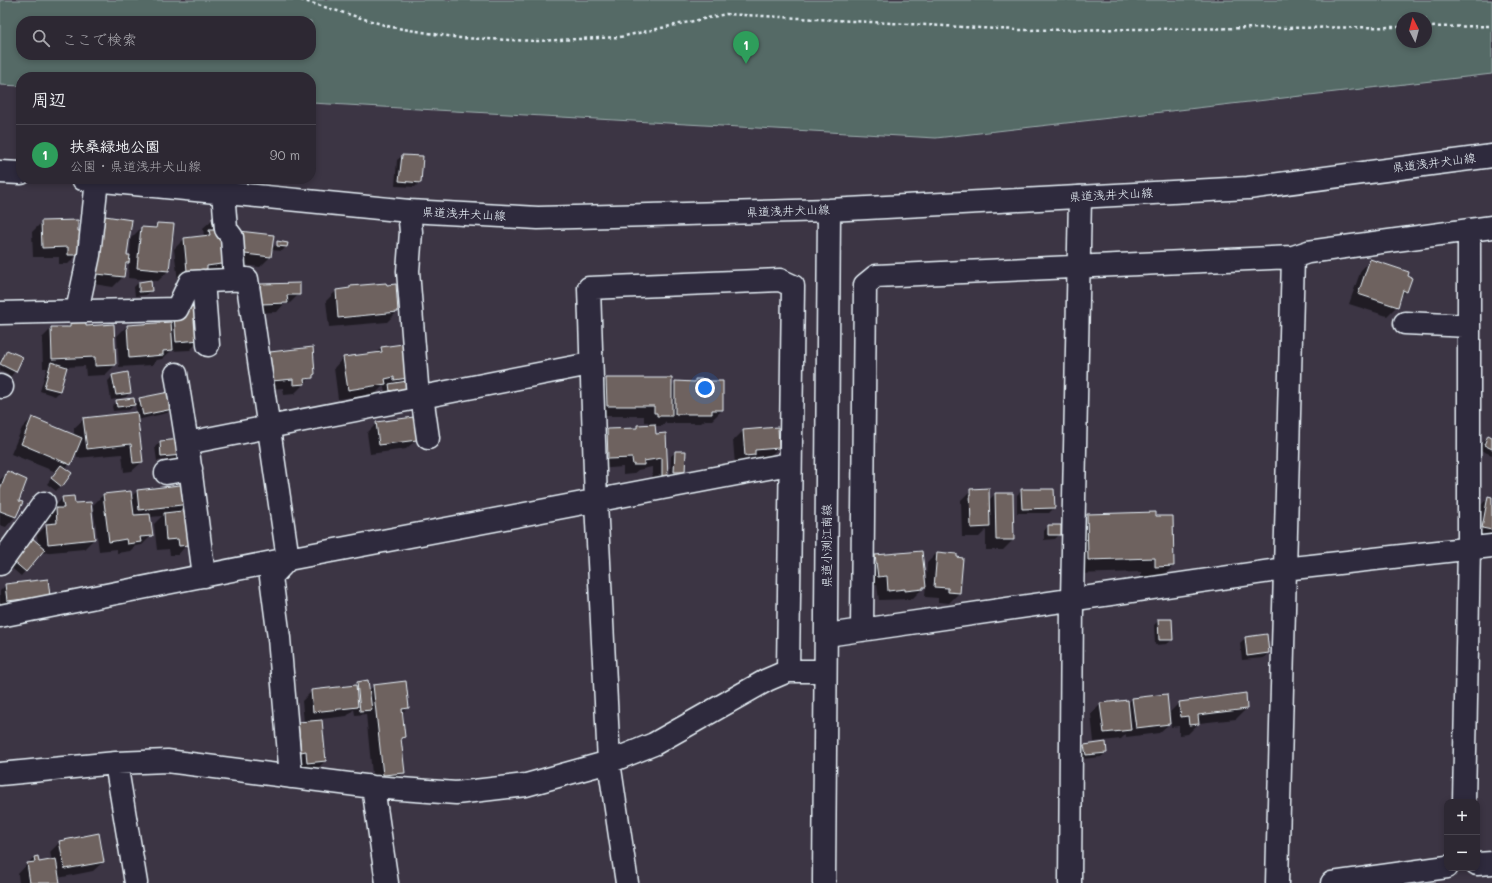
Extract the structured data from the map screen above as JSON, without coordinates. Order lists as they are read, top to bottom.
{
  "streets": {
    "street": ["県道浅井犬山線", "県道小渕江南線"]
  },
  "crossings": [
    ["県道浅井犬山線", "県道小渕江南線"]
  ],
  "north": "top",
  "page": {
    "search": "ここで検索",
    "pins": "1",
    "heading": "周辺",
    "list": [
      {
        "mark": "1",
        "name": "扶桑緑地公園",
        "note": "公園 · 県道浅井犬山線",
        "value": "90 m"
      }
    ],
    "map_buttons": ["+", "−"]
  }
}
